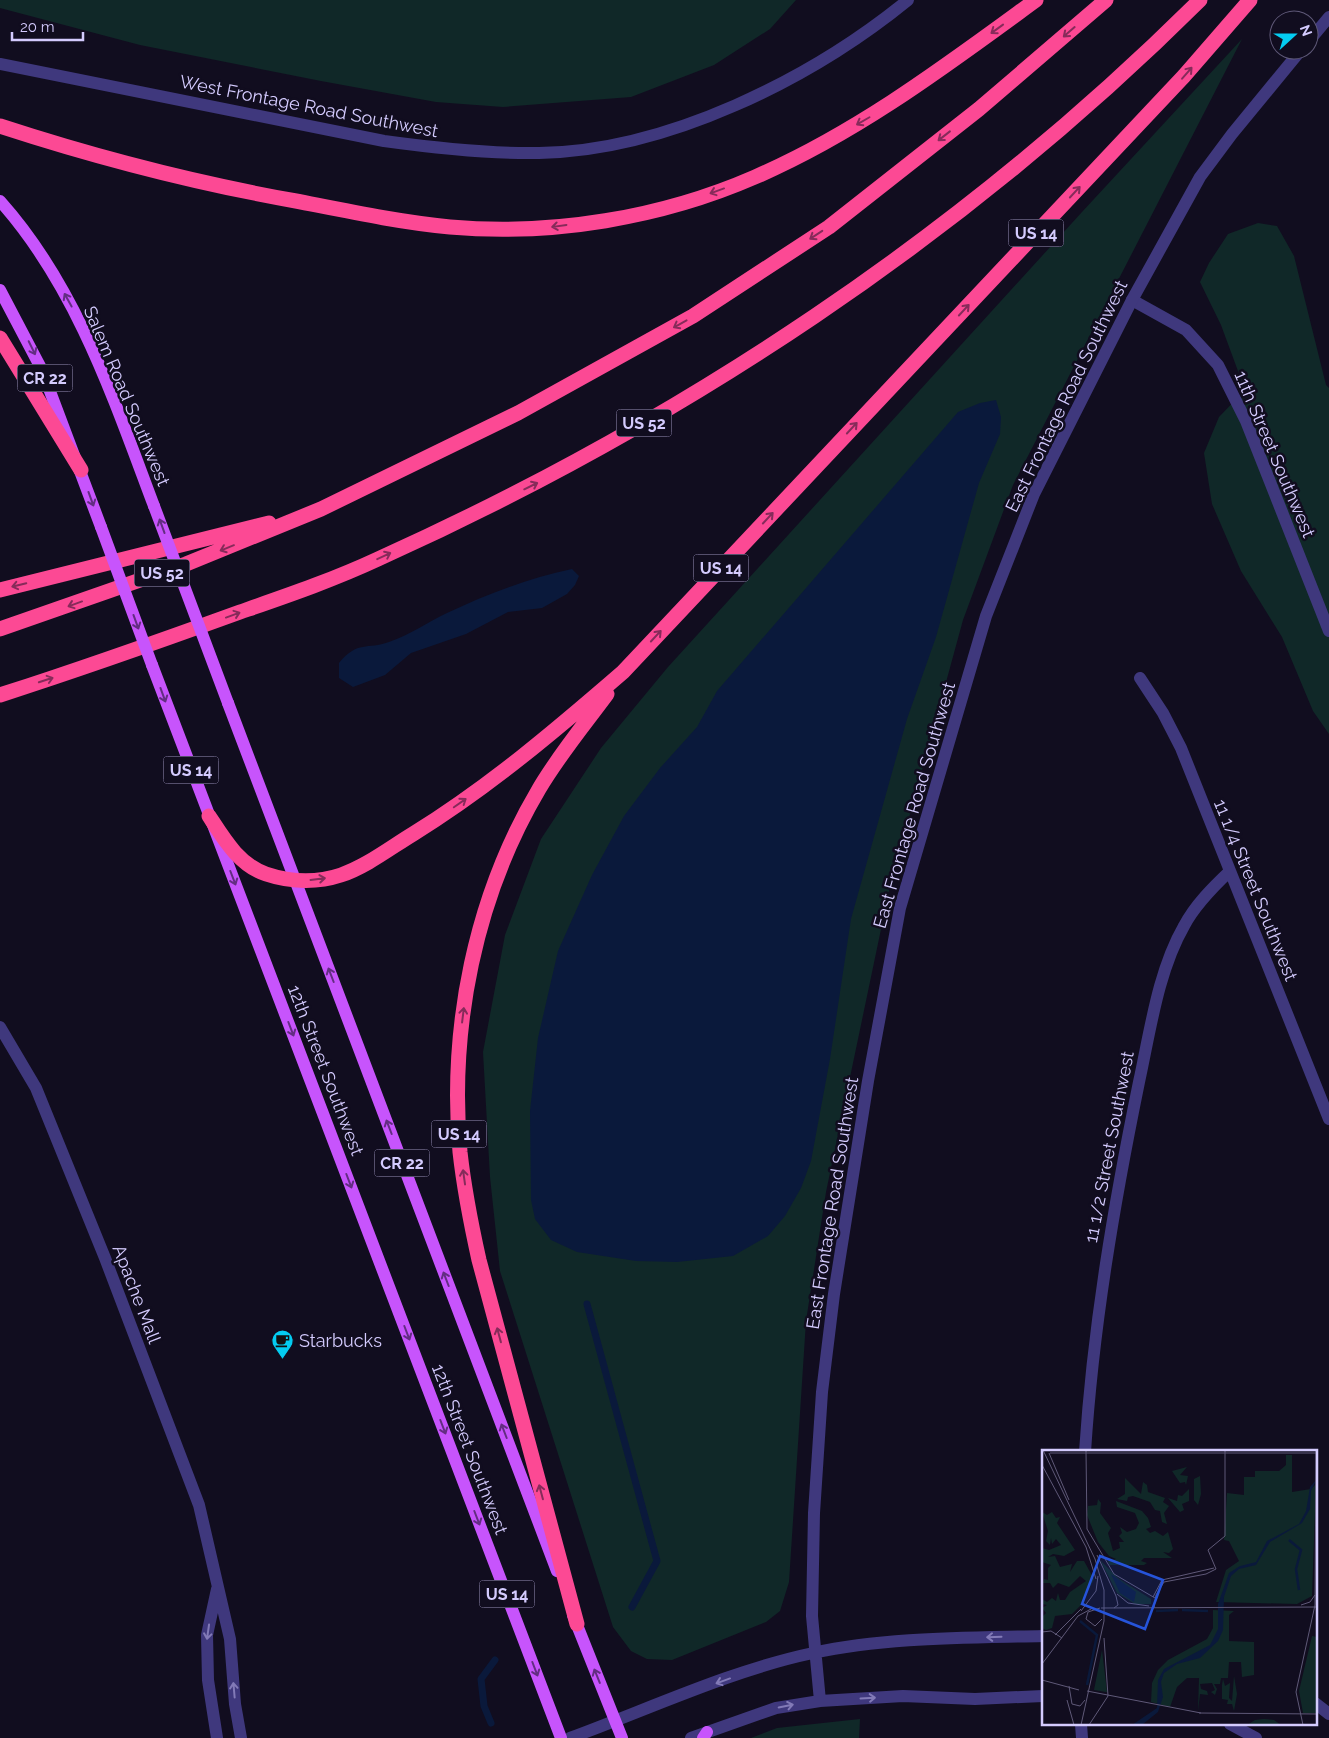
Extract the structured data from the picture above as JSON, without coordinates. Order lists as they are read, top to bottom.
{
  "streets": {
    "highway": ["US 14", "US 52"],
    "main road": ["CR 22", "Salem Road Southwest", "12th Street Southwest"],
    "street": [
      "West Frontage Road Southwest",
      "East Frontage Road Southwest",
      "11th Street Southwest",
      "11 1/4 Street Southwest",
      "11 1/2 Street Southwest",
      "Apache Mall"
    ]
  },
  "crossings": [
    ["US 14", "CR 22"],
    ["US 14", "12th Street Southwest"],
    ["CR 22", "Salem Road Southwest"],
    ["CR 22", "12th Street Southwest"],
    ["East Frontage Road Southwest", "11th Street Southwest"],
    ["11 1/4 Street Southwest", "11 1/2 Street Southwest"]
  ],
  "one_way": ["Salem Road Southwest"],
  "places": {
    "cafe": ["Starbucks"]
  },
  "scale_bar": "20 m",
  "north": "right"
}
